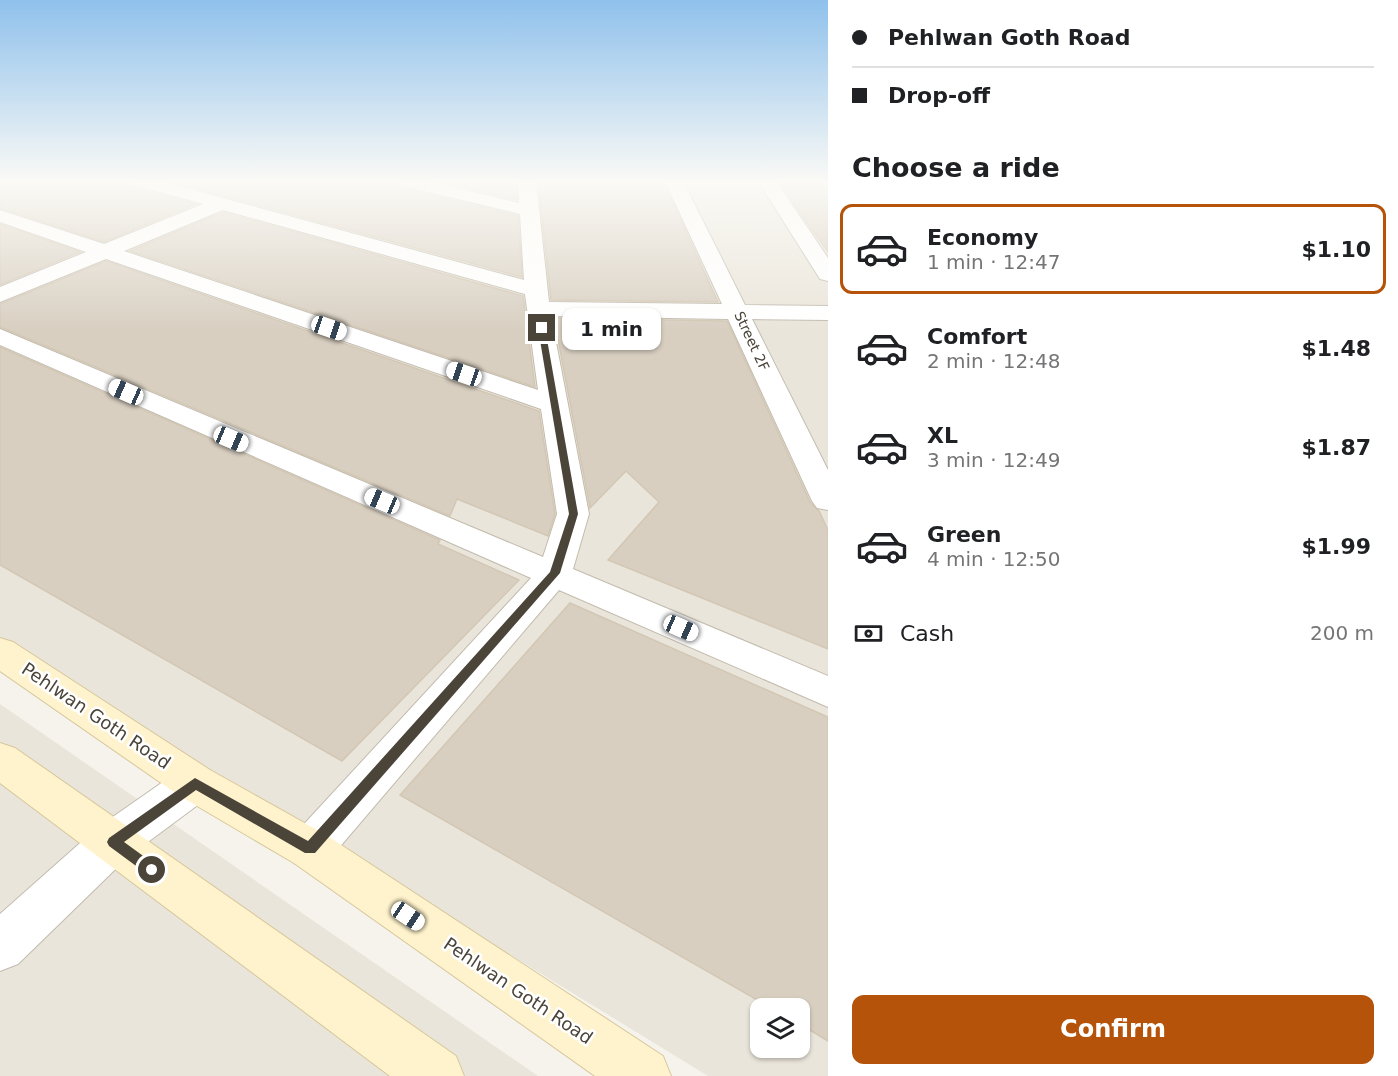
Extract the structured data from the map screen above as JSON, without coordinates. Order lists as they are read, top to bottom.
{
  "streets": {
    "main road": ["Pehlwan Goth Road"],
    "street": ["Street 2F"]
  },
  "page": {
    "banner": ["Pehlwan Goth Road", "Drop-off"],
    "heading": "Choose a ride",
    "list": [
      {
        "name": "Economy",
        "note": "1 min · 12:47",
        "value": "$1.10"
      },
      {
        "name": "Comfort",
        "note": "2 min · 12:48",
        "value": "$1.48"
      },
      {
        "name": "XL",
        "note": "3 min · 12:49",
        "value": "$1.87"
      },
      {
        "name": "Green",
        "note": "4 min · 12:50",
        "value": "$1.99"
      }
    ],
    "bubble": "1 min",
    "pay": ["Cash", "200 m"],
    "buttons": "Confirm"
  }
}
